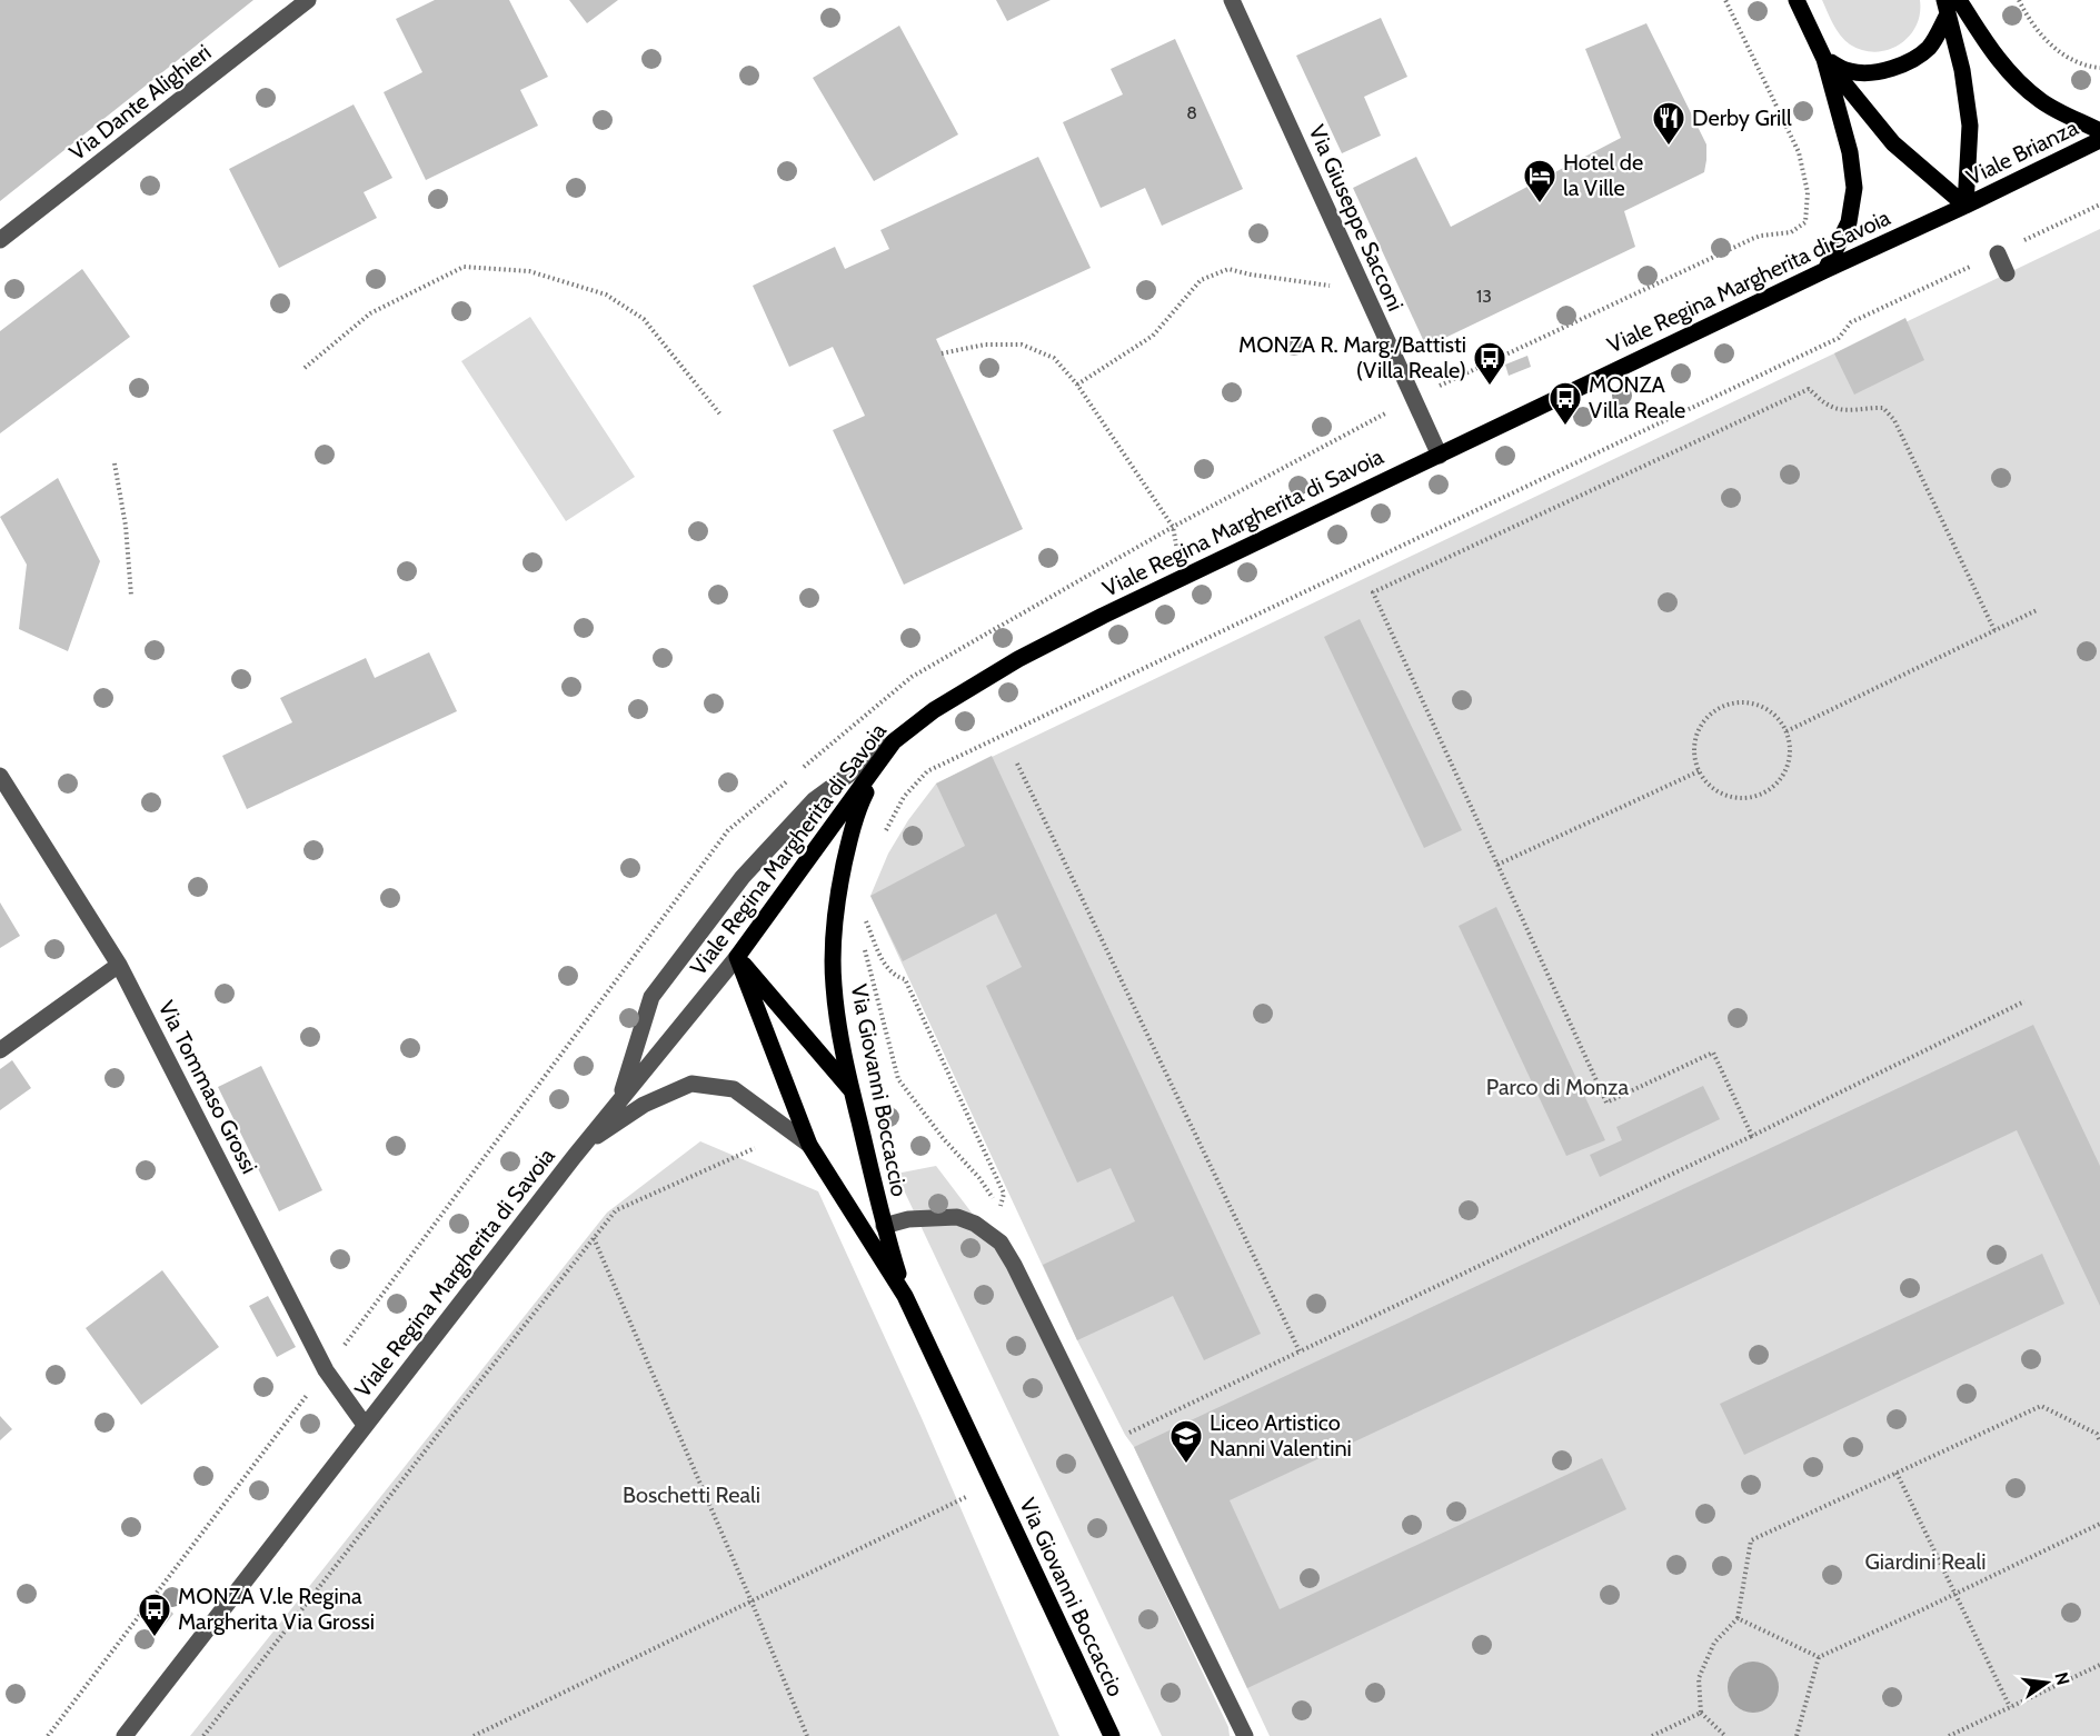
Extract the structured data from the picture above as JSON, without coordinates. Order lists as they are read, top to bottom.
{
  "streets": {
    "main road": ["Viale Brianza", "Viale Regina Margherita di Savoia", "Via Giovanni Boccaccio"],
    "street": ["Via Dante Alighieri", "Via Giuseppe Sacconi", "Via Tommaso Grossi"]
  },
  "crossings": [
    ["Viale Brianza", "Viale Regina Margherita di Savoia"],
    ["Via Giuseppe Sacconi", "Viale Regina Margherita di Savoia"],
    ["Viale Regina Margherita di Savoia", "Via Tommaso Grossi"],
    ["Viale Regina Margherita di Savoia", "Via Giovanni Boccaccio"]
  ],
  "parks": ["Parco di Monza", "Boschetti Reali", "Giardini Reali"],
  "places": {
    "restaurant": ["Derby Grill"],
    "hotel": ["Hotel de la Ville"],
    "bus stop": ["MONZA R. Marg./Battisti (Villa Reale)", "MONZA Villa Reale", "MONZA V.le Regina Margherita Via Grossi"],
    "school or university": ["Liceo Artistico Nanni Valentini"]
  },
  "house_numbers": ["8", "13"],
  "north": "right"
}
